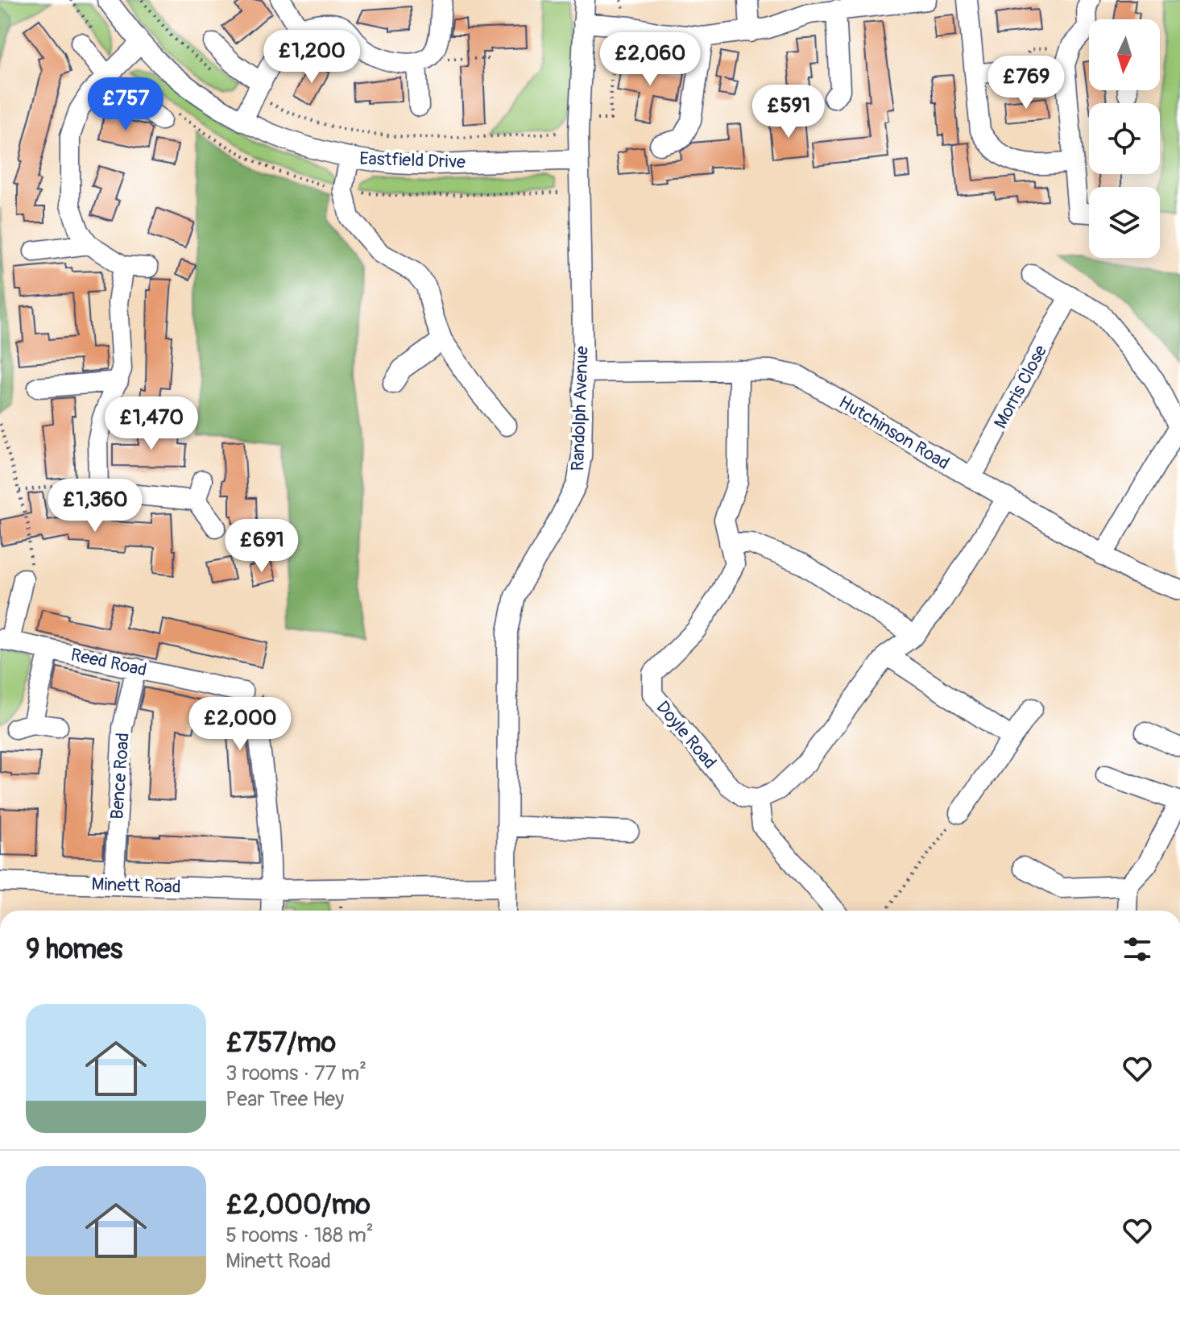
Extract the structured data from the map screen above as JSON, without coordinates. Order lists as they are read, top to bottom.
{
  "streets": {
    "street": [
      "Eastfield Drive",
      "Morris Close",
      "Randolph Avenue",
      "Hutchinson Road",
      "Reed Road",
      "Doyle Road",
      "Bence Road",
      "Minett Road"
    ]
  },
  "crossings": [
    ["Eastfield Drive", "Randolph Avenue"],
    ["Morris Close", "Hutchinson Road"],
    ["Randolph Avenue", "Hutchinson Road"],
    ["Randolph Avenue", "Minett Road"],
    ["Hutchinson Road", "Doyle Road"],
    ["Reed Road", "Bence Road"],
    ["Bence Road", "Minett Road"]
  ],
  "north": "bottom",
  "page": {
    "price": [
      "£1,200",
      "£2,060",
      "£769",
      "£757",
      "£591",
      "£1,470",
      "£1,360",
      "£691",
      "£2,000"
    ],
    "heading": "9 homes",
    "list": [
      {
        "name": "£757/mo",
        "note": "3 rooms · 77 m² · Pear Tree Hey"
      },
      {
        "name": "£2,000/mo",
        "note": "5 rooms · 188 m² · Minett Road"
      }
    ]
  }
}
